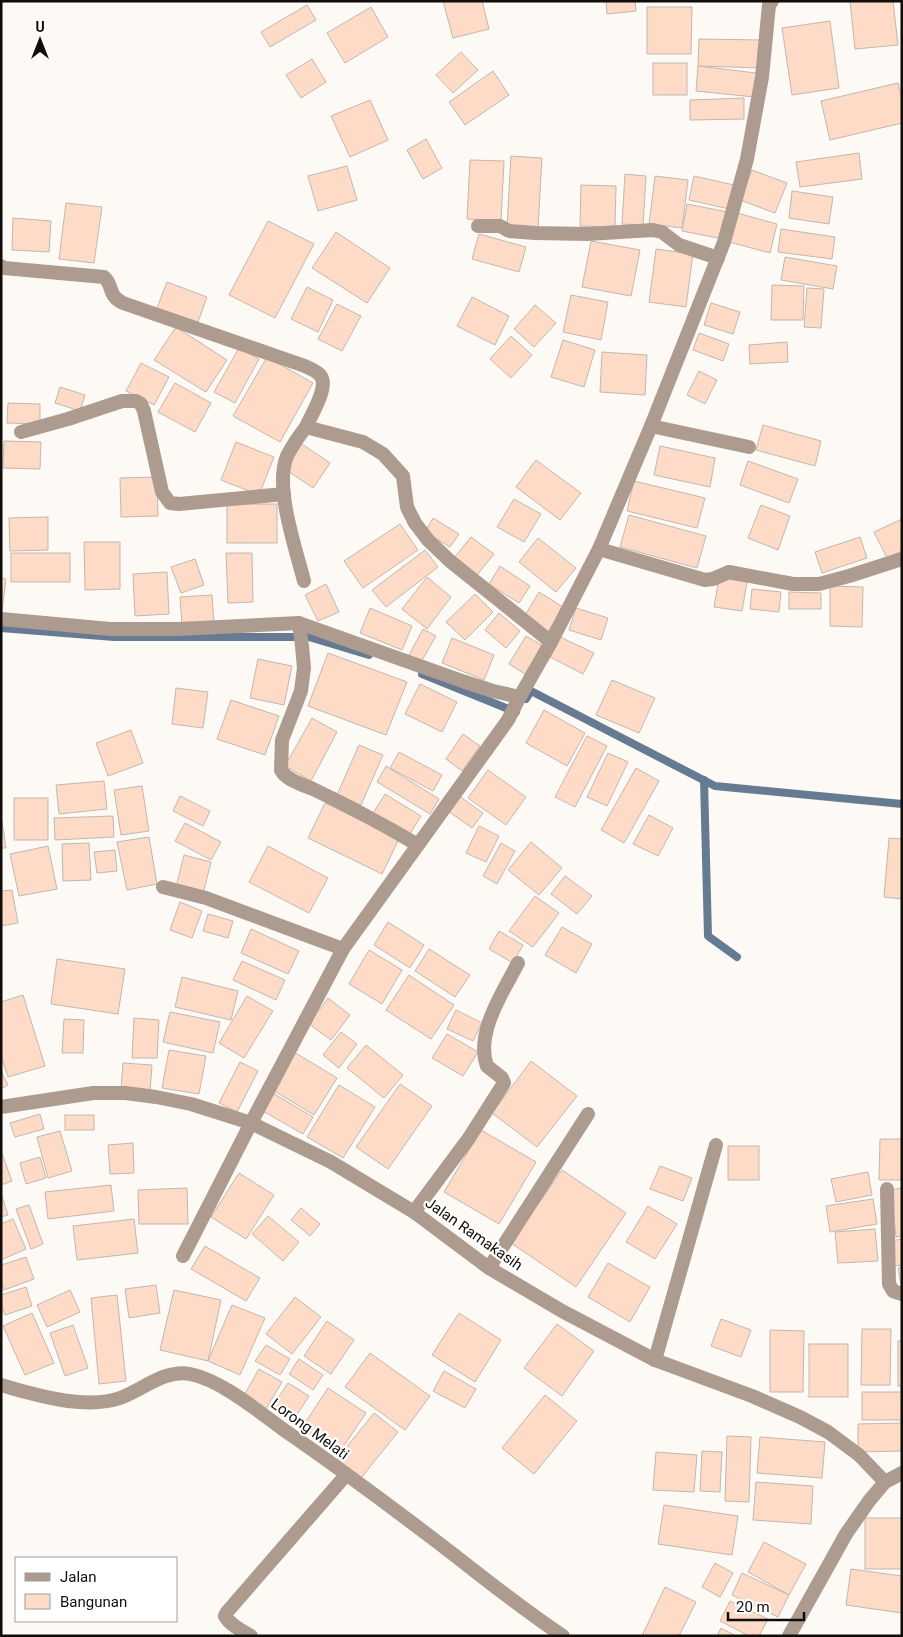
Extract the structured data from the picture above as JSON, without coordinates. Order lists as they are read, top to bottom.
{
  "streets": {
    "street": ["Jalan Ramakasih", "Lorong Melati"]
  },
  "legend": ["Jalan", "Bangunan"],
  "scale_bar": "20 m",
  "north": "top"
}
